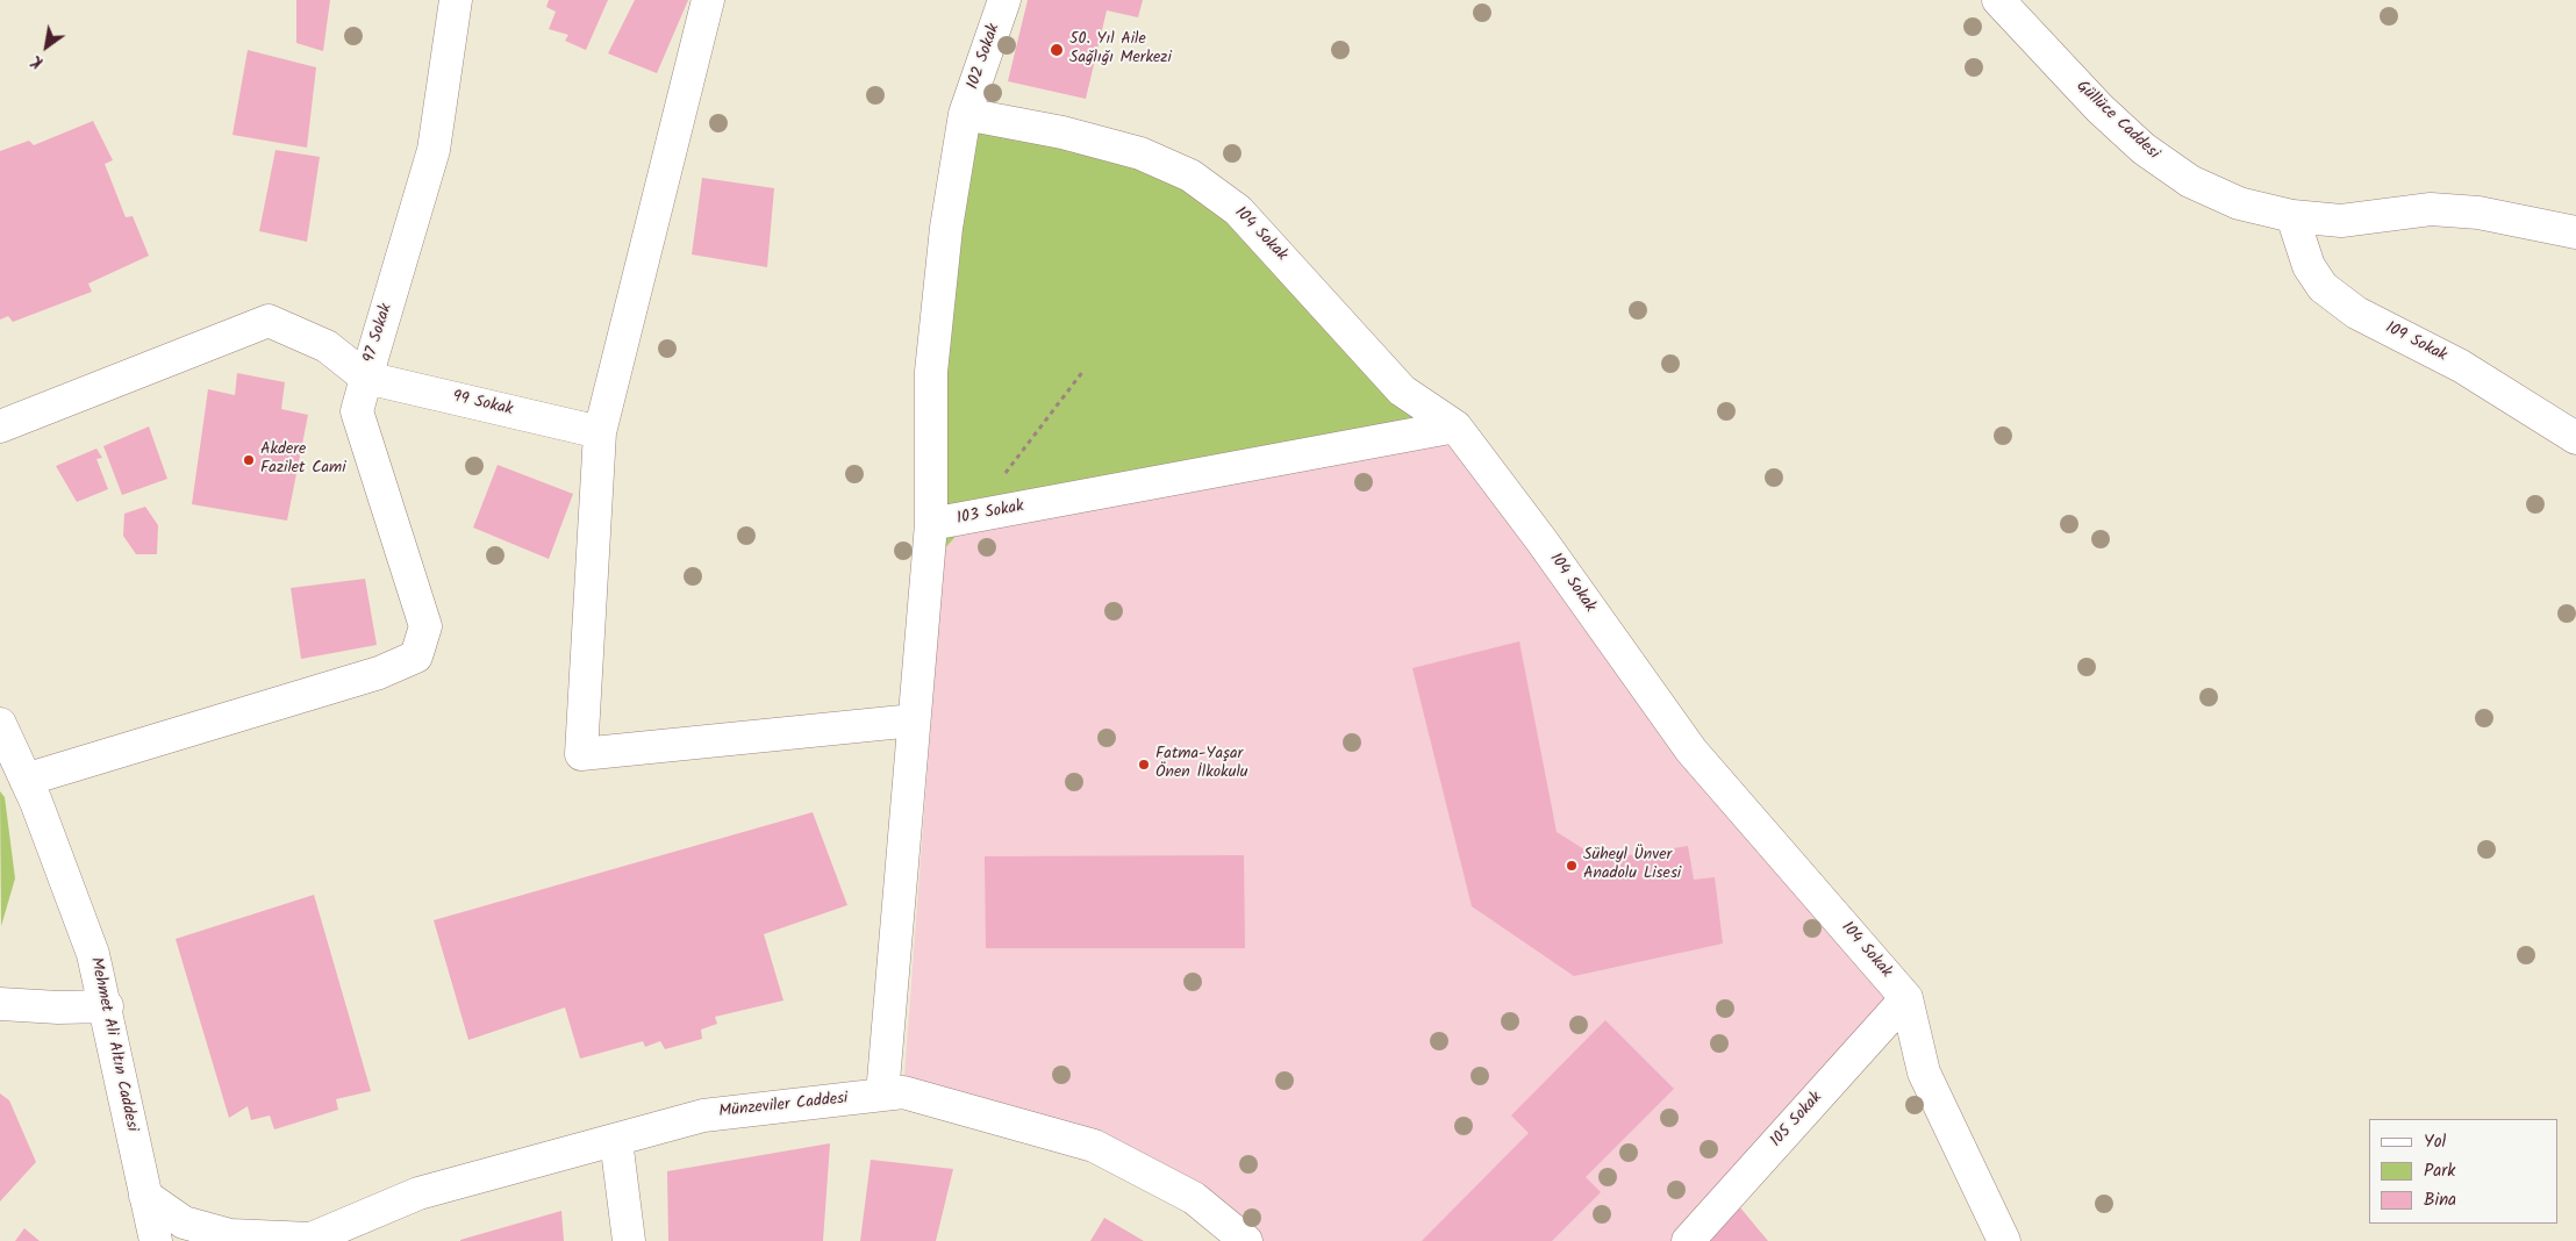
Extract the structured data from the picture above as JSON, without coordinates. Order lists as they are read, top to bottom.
{
  "streets": {
    "street": [
      "102 Sokak",
      "Güllüce Caddesi",
      "104 Sokak",
      "97 Sokak",
      "109 Sokak",
      "99 Sokak",
      "103 Sokak",
      "Mehmet Ali Altın Caddesi",
      "Münzeviler Caddesi",
      "105 Sokak"
    ]
  },
  "crossings": [
    ["102 Sokak", "104 Sokak"],
    ["Güllüce Caddesi", "109 Sokak"],
    ["104 Sokak", "103 Sokak"],
    ["104 Sokak", "105 Sokak"],
    ["97 Sokak", "99 Sokak"]
  ],
  "places": [
    "50. Yıl Aile Sağlığı Merkezi",
    "Akdere Fazilet Cami",
    "Fatma-Yaşar Önen İlkokulu",
    "Süheyl Ünver Anadolu Lisesi"
  ],
  "legend": ["Yol", "Park", "Bina"],
  "north": "bottom left"
}
